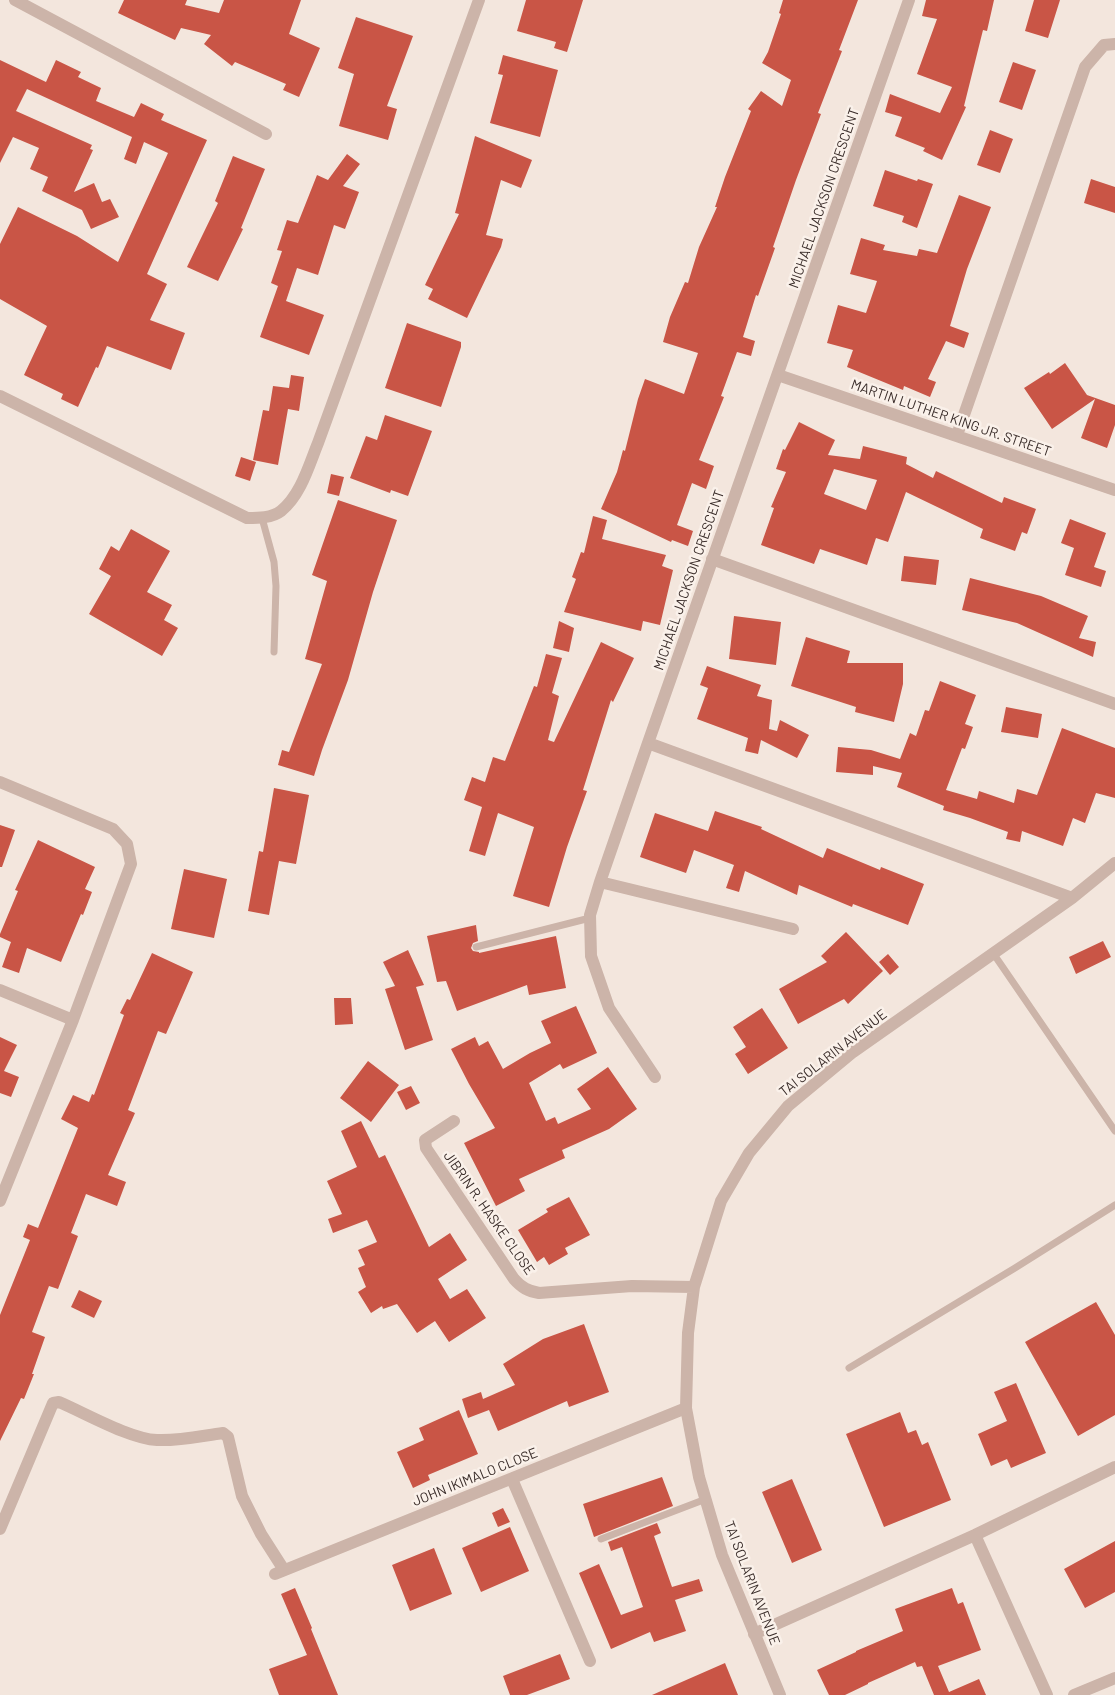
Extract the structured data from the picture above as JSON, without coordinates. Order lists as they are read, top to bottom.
{
  "streets": {
    "street": [
      "MICHAEL JACKSON CRESCENT",
      "MARTIN LUTHER KING JR. STREET",
      "TAI SOLARIN AVENUE",
      "JIBRIN R. HASKE CLOSE",
      "JOHN IKIMALO CLOSE"
    ]
  },
  "crossings": [
    ["MICHAEL JACKSON CRESCENT", "MARTIN LUTHER KING JR. STREET"],
    ["TAI SOLARIN AVENUE", "JIBRIN R. HASKE CLOSE"],
    ["TAI SOLARIN AVENUE", "JOHN IKIMALO CLOSE"]
  ]
}
